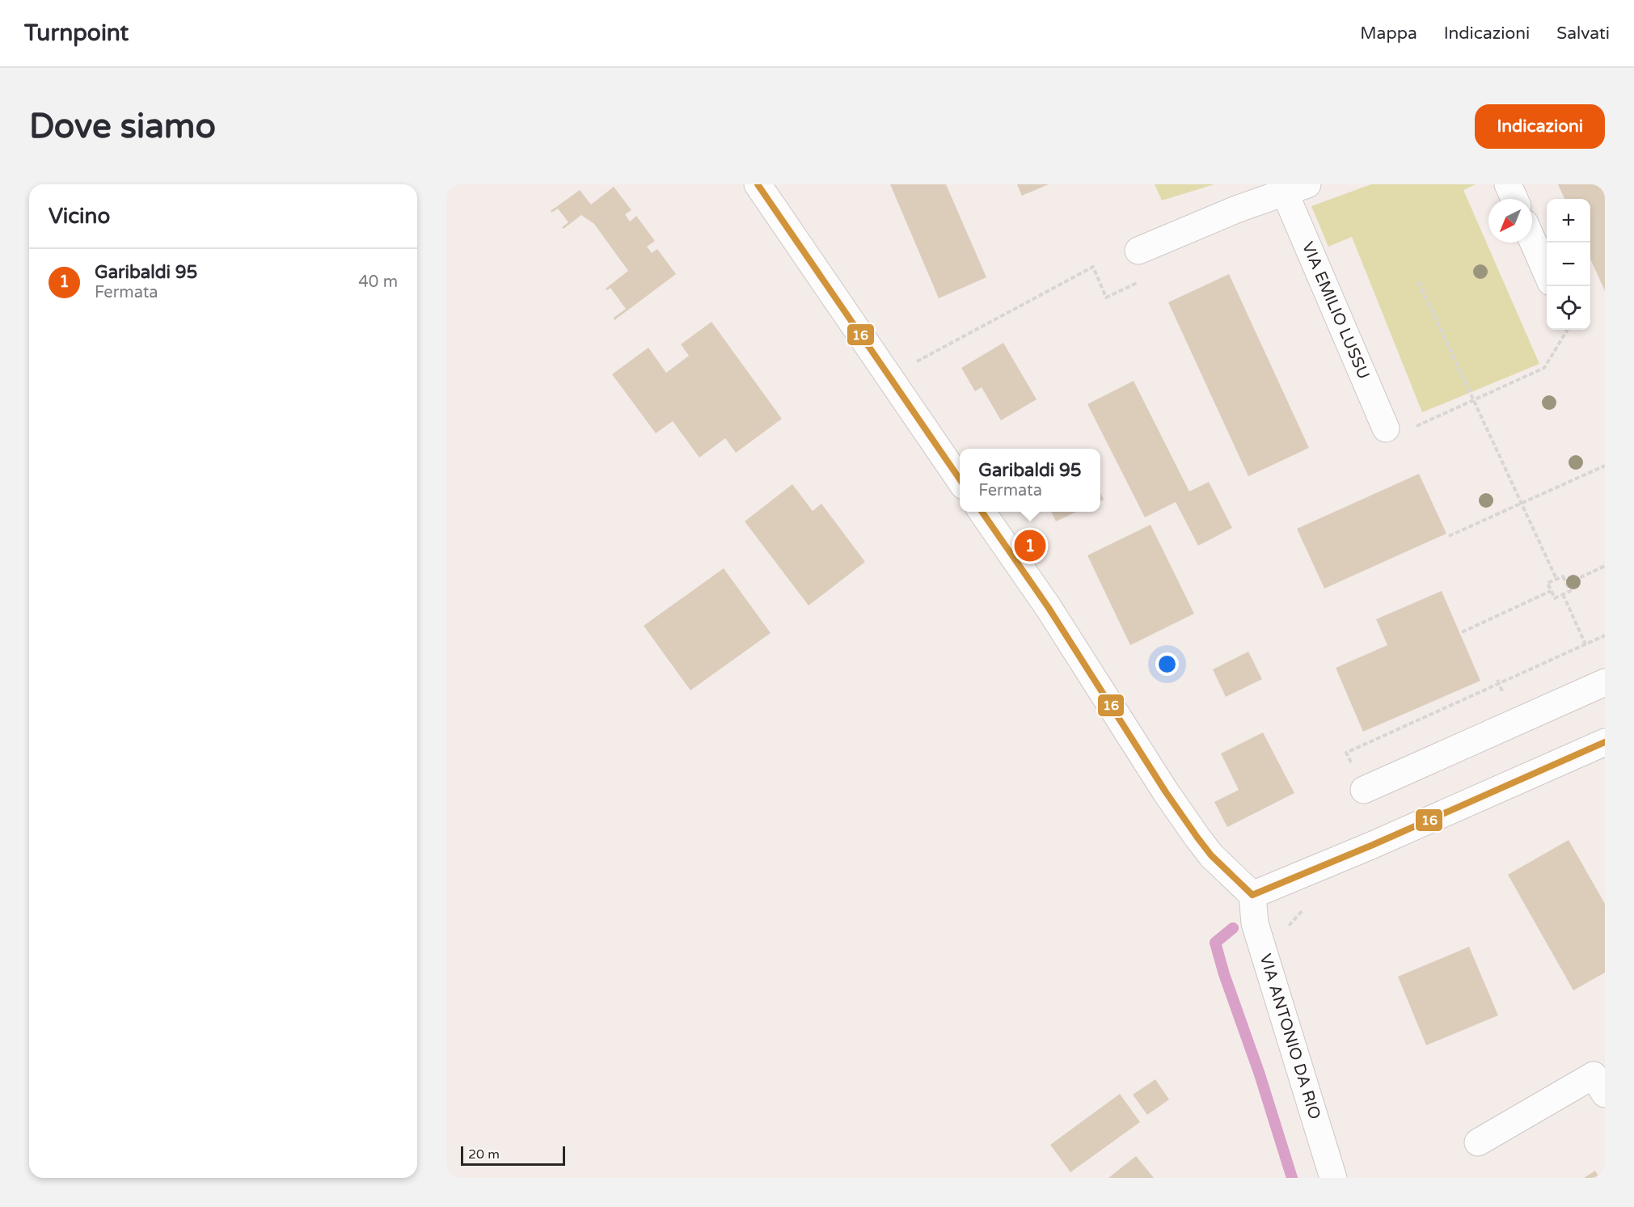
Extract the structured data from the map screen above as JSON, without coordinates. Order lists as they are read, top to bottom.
{
  "streets": {
    "street": ["VIA EMILIO LUSSU", "VIA ANTONIO DA RIO"]
  },
  "lines": ["transit line 16"],
  "scale_bar": "20 m",
  "north": "bottom left",
  "page": {
    "header": "Turnpoint",
    "nav": ["Mappa", "Indicazioni", "Salvati"],
    "buttons": "Indicazioni",
    "title": "Dove siamo",
    "heading": "Vicino",
    "map_buttons": ["+", "−"],
    "list": [
      {
        "mark": "1",
        "name": "Garibaldi 95",
        "note": "Fermata",
        "value": "40 m"
      }
    ],
    "popup": ["Garibaldi 95", "Fermata"],
    "pins": "1",
    "scale": "20 m"
  }
}
